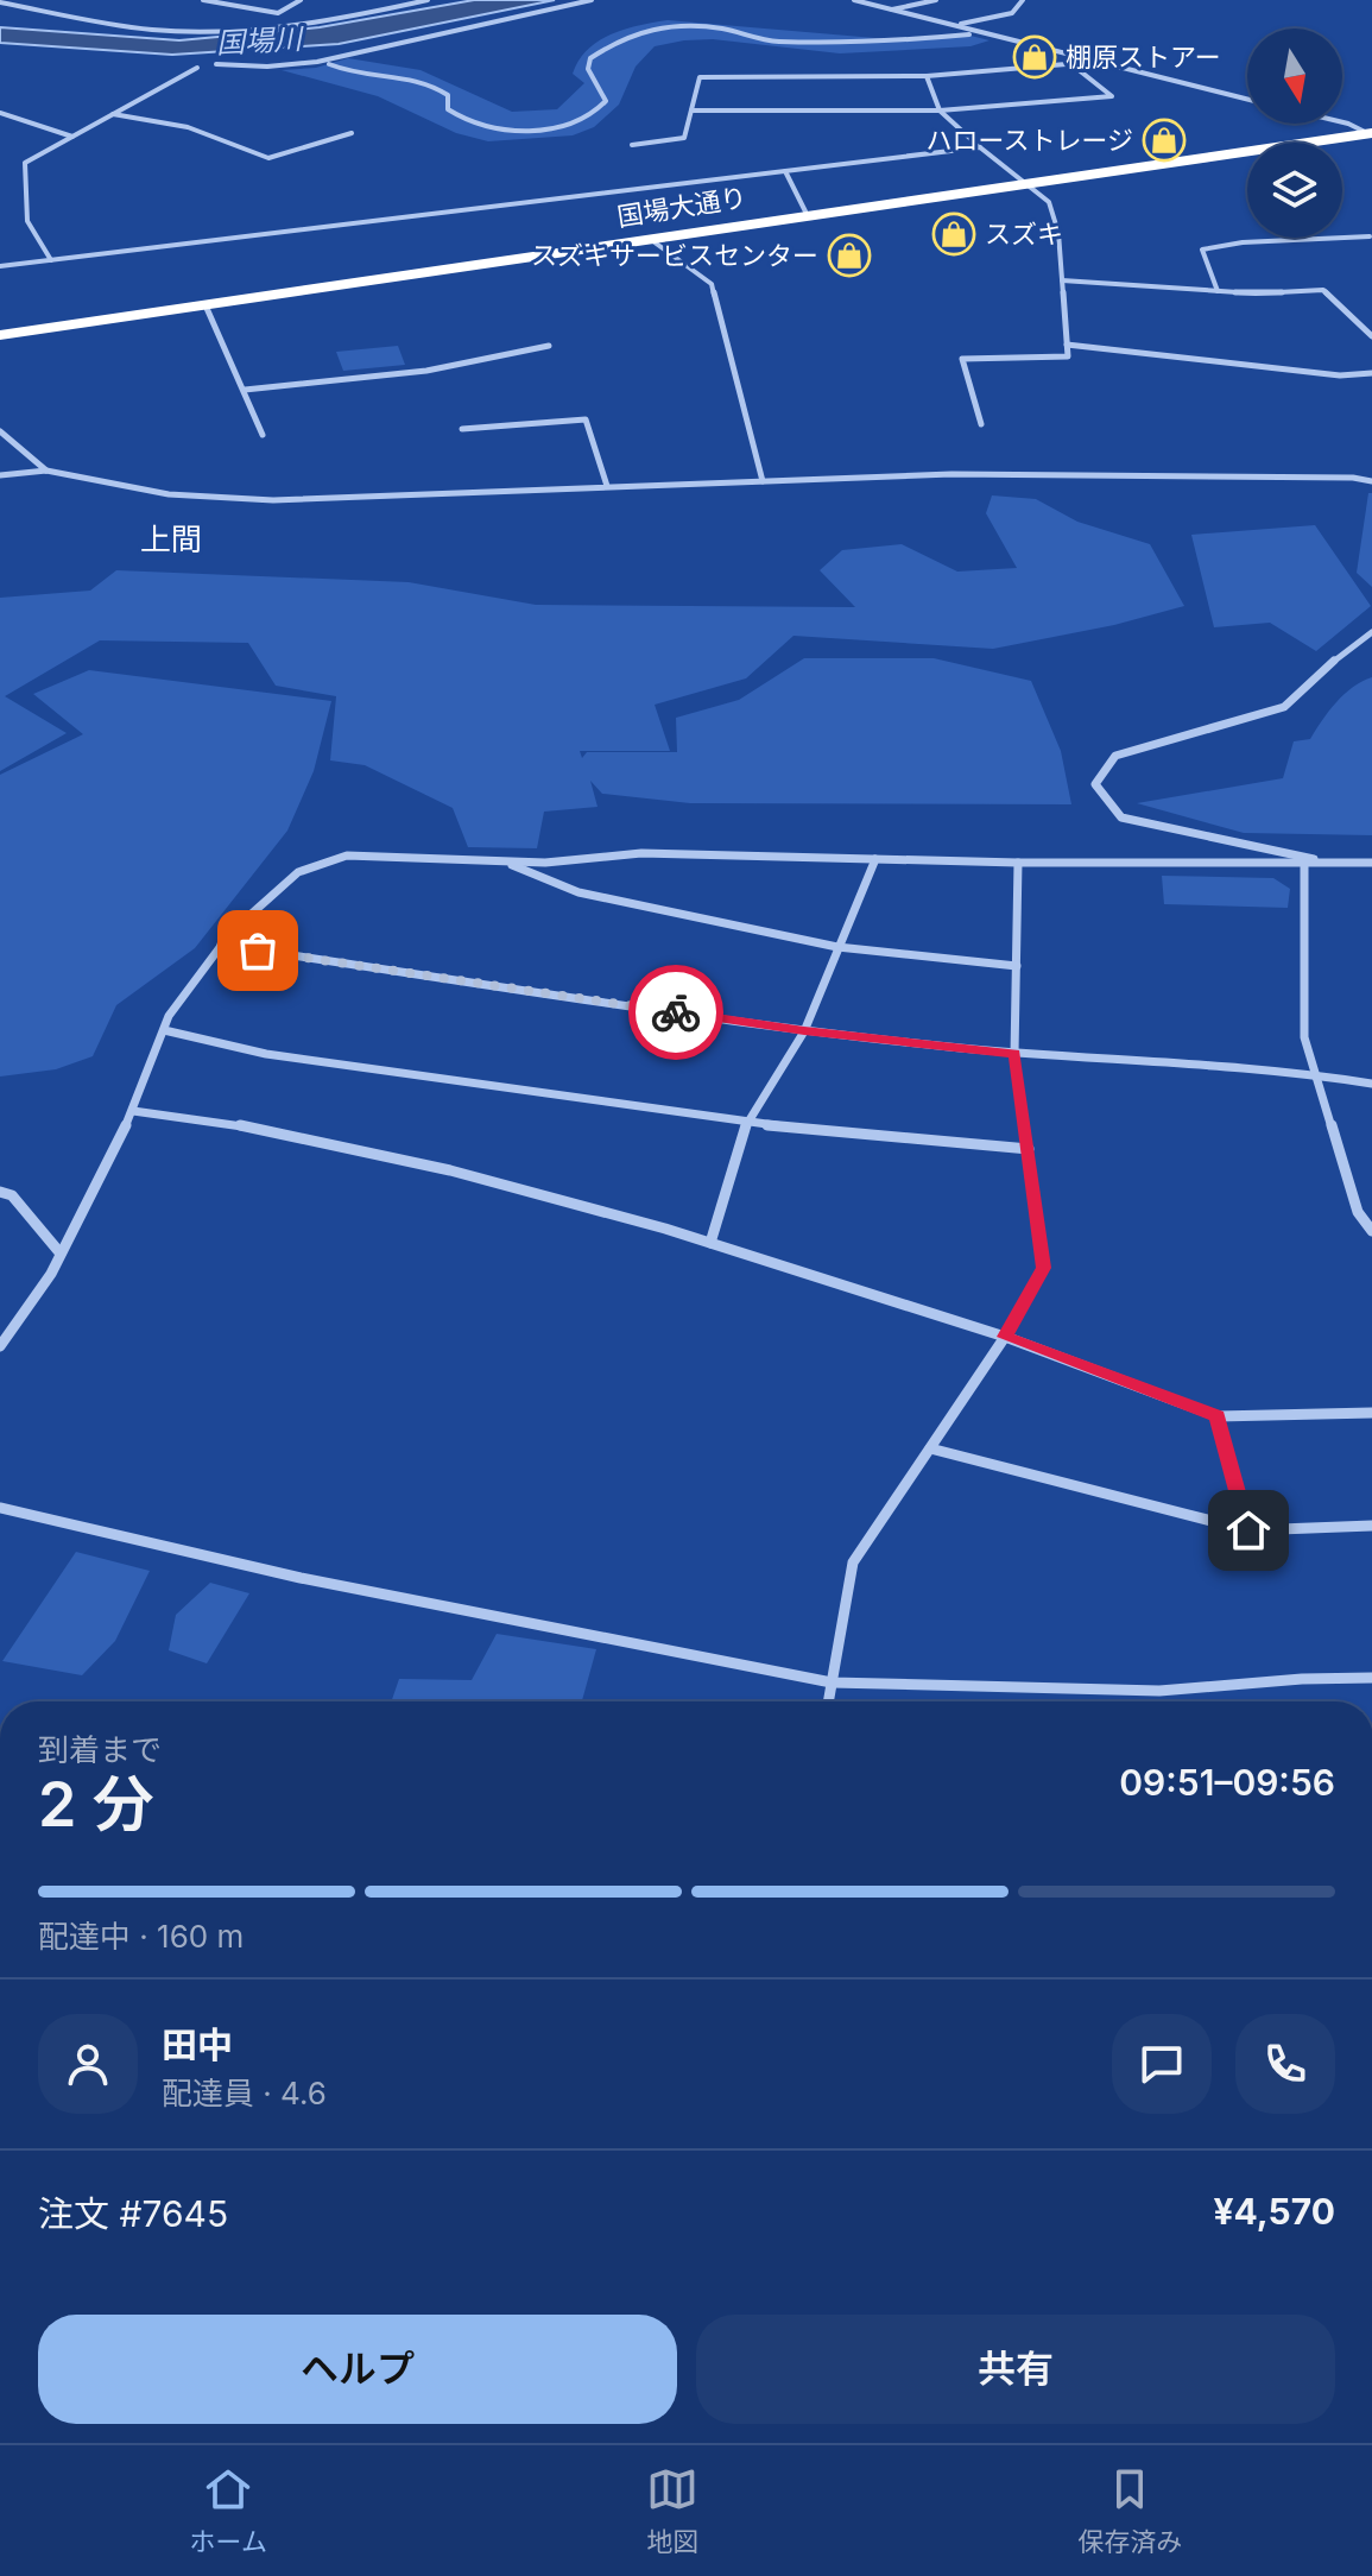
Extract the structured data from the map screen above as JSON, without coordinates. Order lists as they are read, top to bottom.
{
  "streets": {
    "highway": ["国場大通り"]
  },
  "districts": ["上間"],
  "water": ["国場川"],
  "places": {
    "shop": [
      "棚原ストアー",
      "ハローストレージ",
      "スズキ",
      "スズキサービスセンター"
    ]
  },
  "north": "bottom",
  "page": {
    "heading": ["2 分", "到着まで", "09:51–09:56"],
    "panel": [
      "田中",
      "配達員 · 4.6",
      "注文 #7645",
      "¥4,570"
    ],
    "bar": "配達中 · 160 m",
    "buttons": ["ヘルプ", "共有"],
    "tabs": ["ホーム", "地図", "保存済み"]
  }
}
